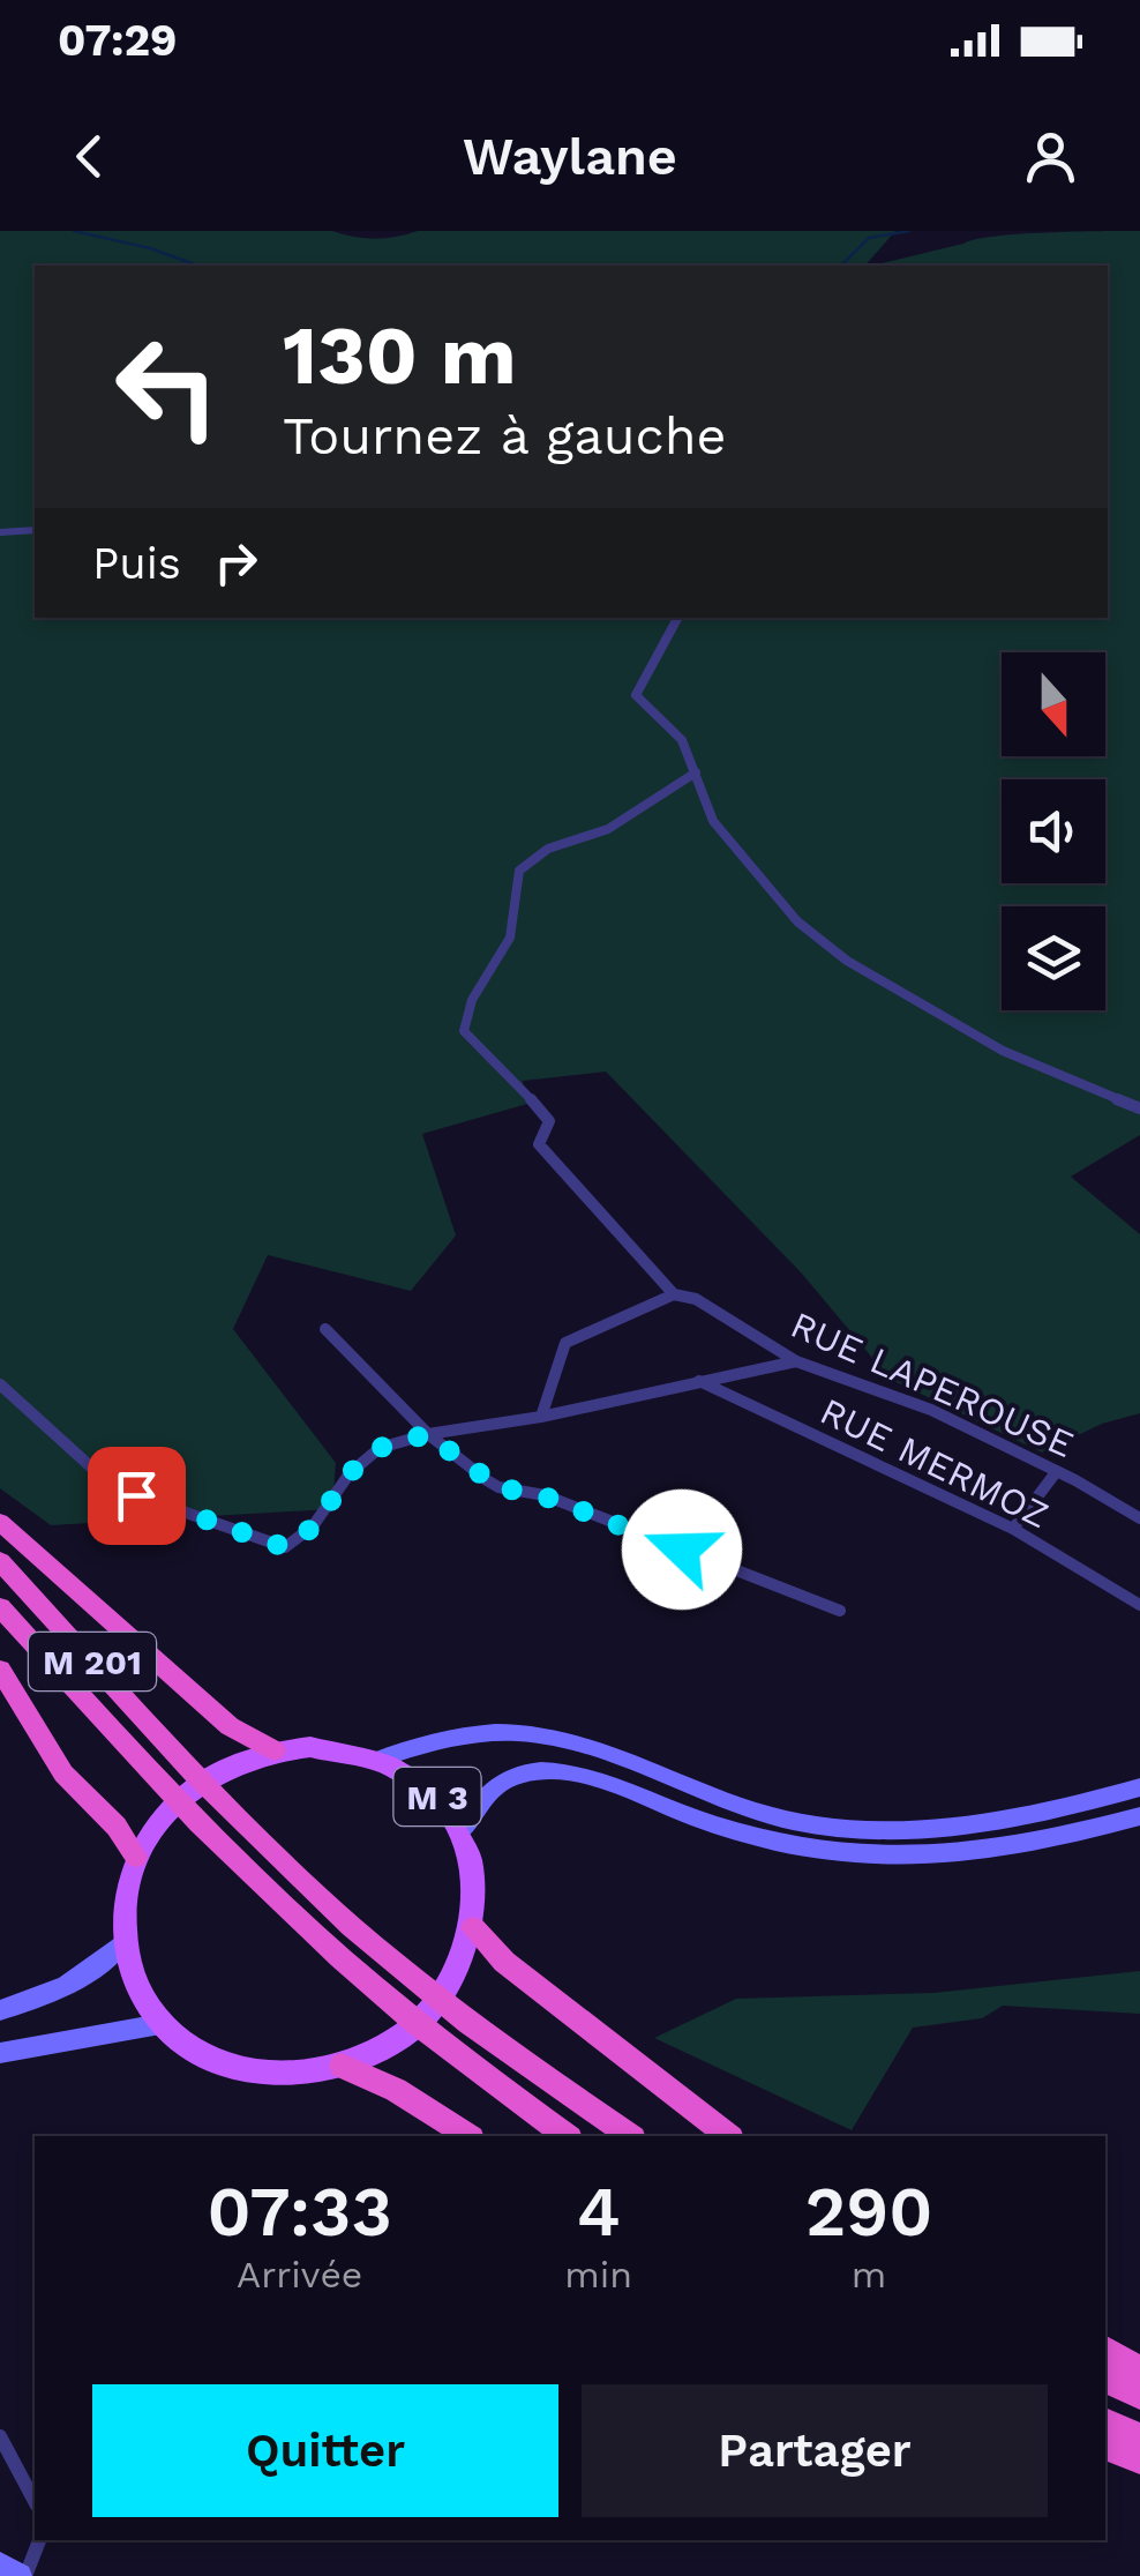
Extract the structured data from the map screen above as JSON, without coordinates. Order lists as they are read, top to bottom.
{
  "streets": {
    "highway": ["M 201"],
    "main road": ["M 3"],
    "street": ["RUE LAPEROUSE", "RUE MERMOZ"]
  },
  "north": "bottom",
  "page": {
    "status": "07:29",
    "header": "Waylane",
    "turn": ["130 m", "Tournez à gauche"],
    "then": "Puis",
    "eta": [
      "07:33",
      "Arrivée",
      "4",
      "min",
      "290",
      "m"
    ],
    "buttons": ["Quitter", "Partager"]
  }
}
